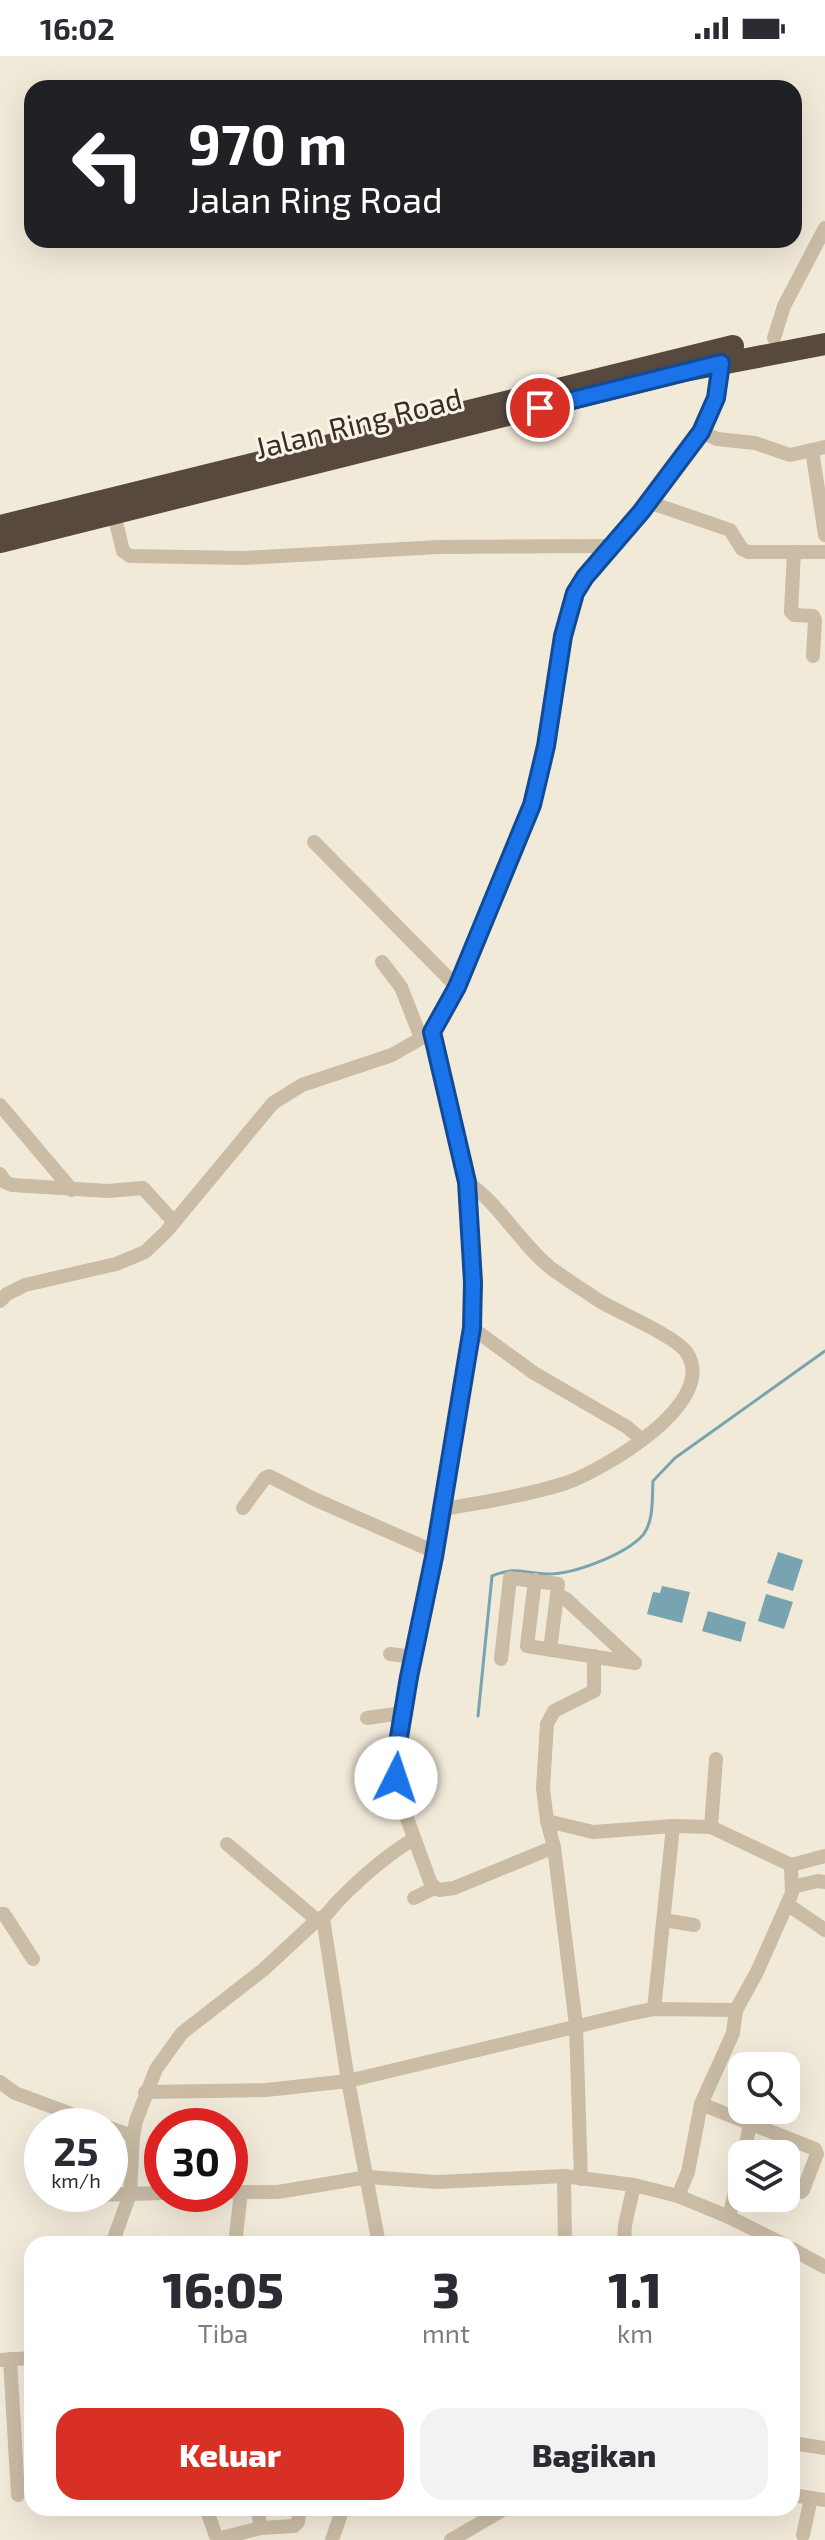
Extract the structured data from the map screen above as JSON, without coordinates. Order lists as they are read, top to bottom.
{
  "streets": {
    "highway": ["Jalan Ring Road"]
  },
  "page": {
    "status": "16:02",
    "turn": ["970 m", "Jalan Ring Road"],
    "speed": "25 km/h",
    "limit": "30",
    "eta": [
      "16:05",
      "Tiba",
      "3",
      "mnt",
      "1.1",
      "km"
    ],
    "buttons": ["Keluar", "Bagikan"]
  }
}
